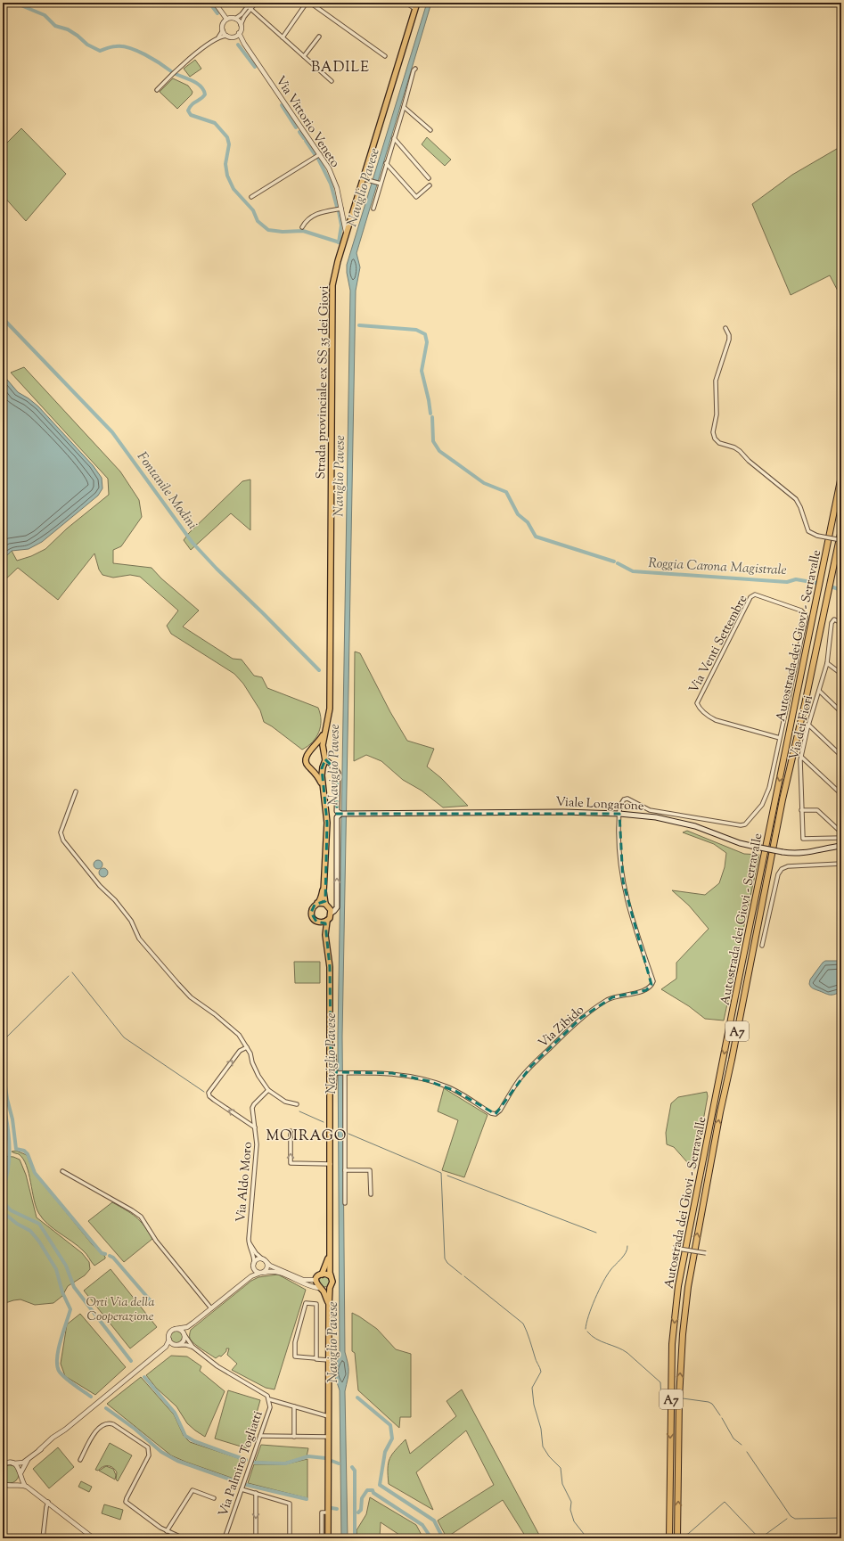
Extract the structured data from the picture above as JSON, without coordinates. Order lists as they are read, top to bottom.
{
  "streets": {
    "highway": ["Autostrada dei Giovi - Serravalle", "A7"],
    "main road": ["Strada provinciale ex SS 35 dei Giovi", "Viale Longarone"],
    "street": [
      "Via Vittorio Veneto",
      "Via Venti Settembre",
      "Via dei Fiori",
      "Via Zibido",
      "Via Aldo Moro",
      "Via Palmiro Togliatti"
    ]
  },
  "crossings": [
    ["Via Vittorio Veneto", "Strada provinciale ex SS 35 dei Giovi"],
    ["Viale Longarone", "Via Zibido"]
  ],
  "districts": ["BADILE", "MOIRAGO"],
  "water": ["Naviglio Pavese", "Fontanile Modini", "Roggia Carona Magistrale"],
  "parks": ["Orti Via della Cooperazione"]
}
